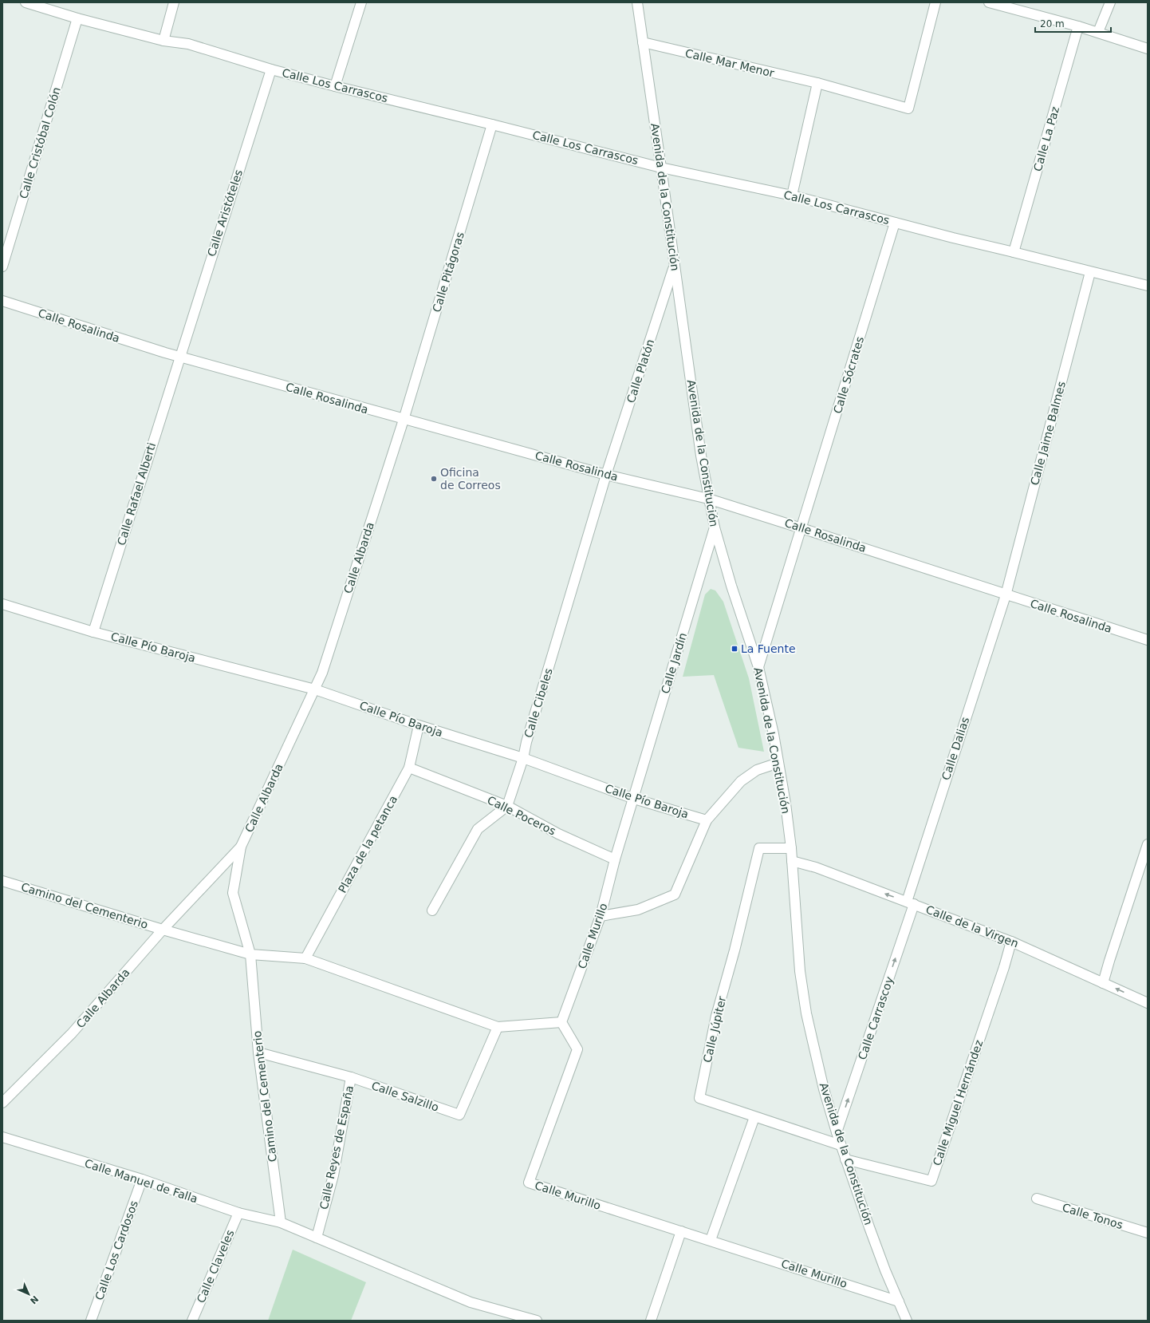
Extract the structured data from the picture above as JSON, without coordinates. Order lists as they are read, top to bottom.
{
  "streets": {
    "street": [
      "Calle Mar Menor",
      "Calle Los Carrascos",
      "Calle La Paz",
      "Calle Cristóbal Colón",
      "Avenida de la Constitución",
      "Calle Aristóteles",
      "Calle Pitágoras",
      "Calle Rosalinda",
      "Calle Platón",
      "Calle Sócrates",
      "Calle Jaime Balmes",
      "Calle Rafael Alberti",
      "Calle Albarda",
      "Calle Pío Baroja",
      "Calle Jardín",
      "Calle Cibeles",
      "Calle Dalias",
      "Calle Poceros",
      "Plaza de la petanca",
      "Camino del Cementerio",
      "Calle de la Virgen",
      "Calle Murillo",
      "Calle Carrascoy",
      "Calle Júpiter",
      "Calle Salzillo",
      "Calle Miguel Hernández",
      "Calle Reyes de España",
      "Calle Manuel de Falla",
      "Calle Tonos",
      "Calle Los Cardosos",
      "Calle Claveles"
    ]
  },
  "crossings": [
    ["Calle Mar Menor", "Avenida de la Constitución"],
    ["Calle Los Carrascos", "Calle La Paz"],
    ["Calle Los Carrascos", "Calle Cristóbal Colón"],
    ["Calle Los Carrascos", "Avenida de la Constitución"],
    ["Calle Los Carrascos", "Calle Aristóteles"],
    ["Calle Los Carrascos", "Calle Pitágoras"],
    ["Calle Los Carrascos", "Calle Sócrates"],
    ["Calle Los Carrascos", "Calle Jaime Balmes"],
    ["Avenida de la Constitución", "Calle Rosalinda"],
    ["Avenida de la Constitución", "Calle Platón"],
    ["Avenida de la Constitución", "Calle Sócrates"],
    ["Avenida de la Constitución", "Calle Jardín"],
    ["Avenida de la Constitución", "Calle de la Virgen"],
    ["Avenida de la Constitución", "Calle Murillo"],
    ["Avenida de la Constitución", "Calle Carrascoy"],
    ["Avenida de la Constitución", "Calle Júpiter"],
    ["Avenida de la Constitución", "Calle Miguel Hernández"],
    ["Calle Aristóteles", "Calle Rosalinda"],
    ["Calle Aristóteles", "Calle Rafael Alberti"],
    ["Calle Pitágoras", "Calle Rosalinda"],
    ["Calle Pitágoras", "Calle Albarda"],
    ["Calle Rosalinda", "Calle Platón"],
    ["Calle Rosalinda", "Calle Sócrates"],
    ["Calle Rosalinda", "Calle Jaime Balmes"],
    ["Calle Rosalinda", "Calle Rafael Alberti"],
    ["Calle Rosalinda", "Calle Albarda"],
    ["Calle Rosalinda", "Calle Cibeles"],
    ["Calle Rosalinda", "Calle Dalias"],
    ["Calle Platón", "Calle Cibeles"],
    ["Calle Jaime Balmes", "Calle Dalias"],
    ["Calle Rafael Alberti", "Calle Pío Baroja"],
    ["Calle Albarda", "Calle Pío Baroja"],
    ["Calle Albarda", "Camino del Cementerio"],
    ["Calle Pío Baroja", "Calle Jardín"],
    ["Calle Pío Baroja", "Calle Cibeles"],
    ["Calle Pío Baroja", "Plaza de la petanca"],
    ["Calle Jardín", "Calle Poceros"],
    ["Calle Jardín", "Calle Murillo"],
    ["Calle Cibeles", "Calle Poceros"],
    ["Calle Dalias", "Calle de la Virgen"],
    ["Calle Dalias", "Calle Carrascoy"],
    ["Calle Poceros", "Plaza de la petanca"],
    ["Calle Poceros", "Calle Murillo"],
    ["Camino del Cementerio", "Calle Salzillo"],
    ["Camino del Cementerio", "Calle Manuel de Falla"],
    ["Calle de la Virgen", "Calle Carrascoy"],
    ["Calle de la Virgen", "Calle Miguel Hernández"],
    ["Calle Salzillo", "Calle Reyes de España"],
    ["Calle Manuel de Falla", "Calle Los Cardosos"],
    ["Calle Manuel de Falla", "Calle Claveles"]
  ],
  "one_way": ["Calle de la Virgen", "Calle Carrascoy"],
  "places": {
    "other": ["Oficina de Correos"],
    "transit": ["La Fuente"]
  },
  "scale_bar": "20 m",
  "north": "bottom right"
}
